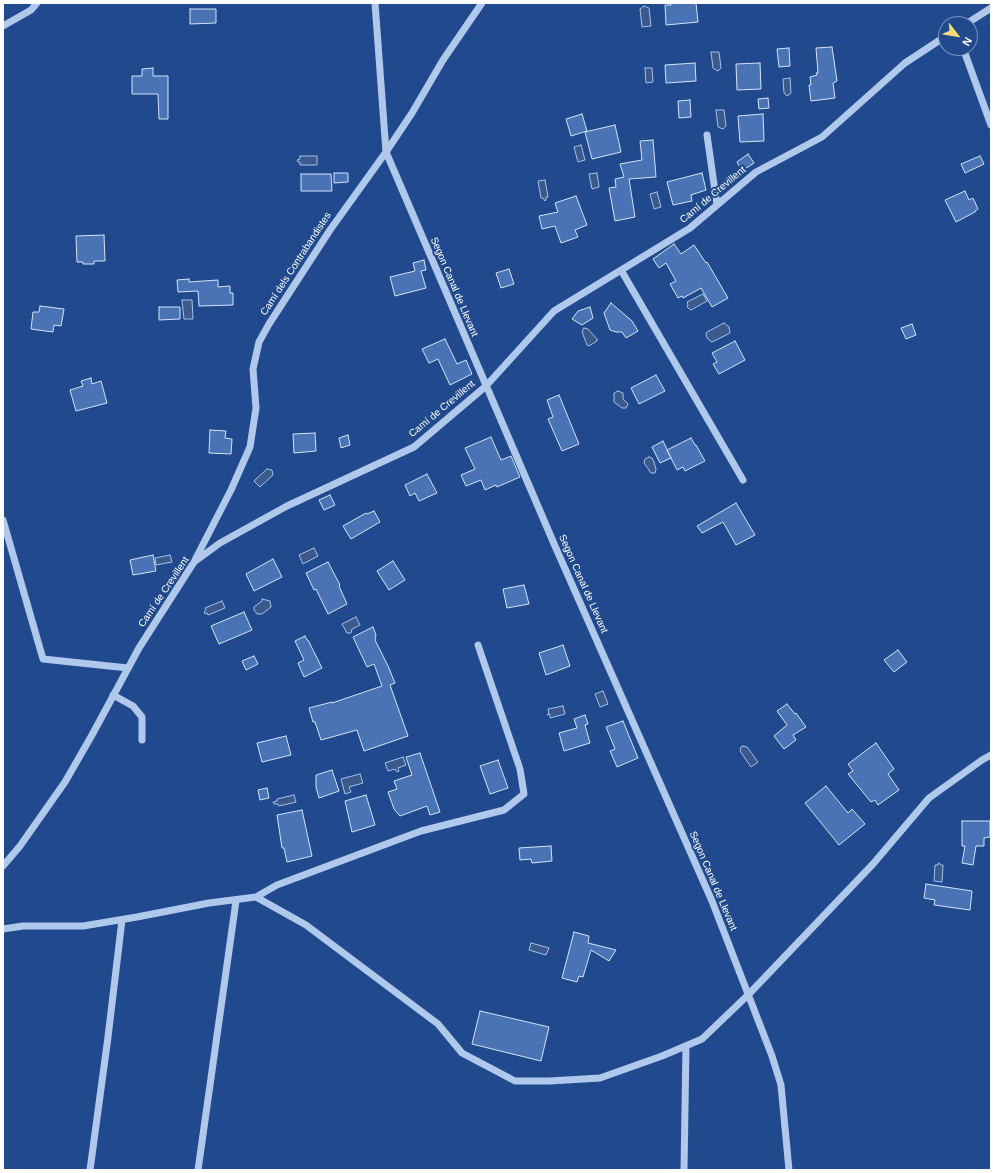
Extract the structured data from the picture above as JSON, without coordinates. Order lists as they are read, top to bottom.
{
  "streets": {
    "street": ["Camí de Crevillent", "Camí dels Contrabandistes", "Segon Canal de Llevant"]
  },
  "crossings": [
    ["Camí de Crevillent", "Camí dels Contrabandistes"],
    ["Camí de Crevillent", "Segon Canal de Llevant"],
    ["Camí dels Contrabandistes", "Segon Canal de Llevant"]
  ],
  "north": "bottom right"
}
